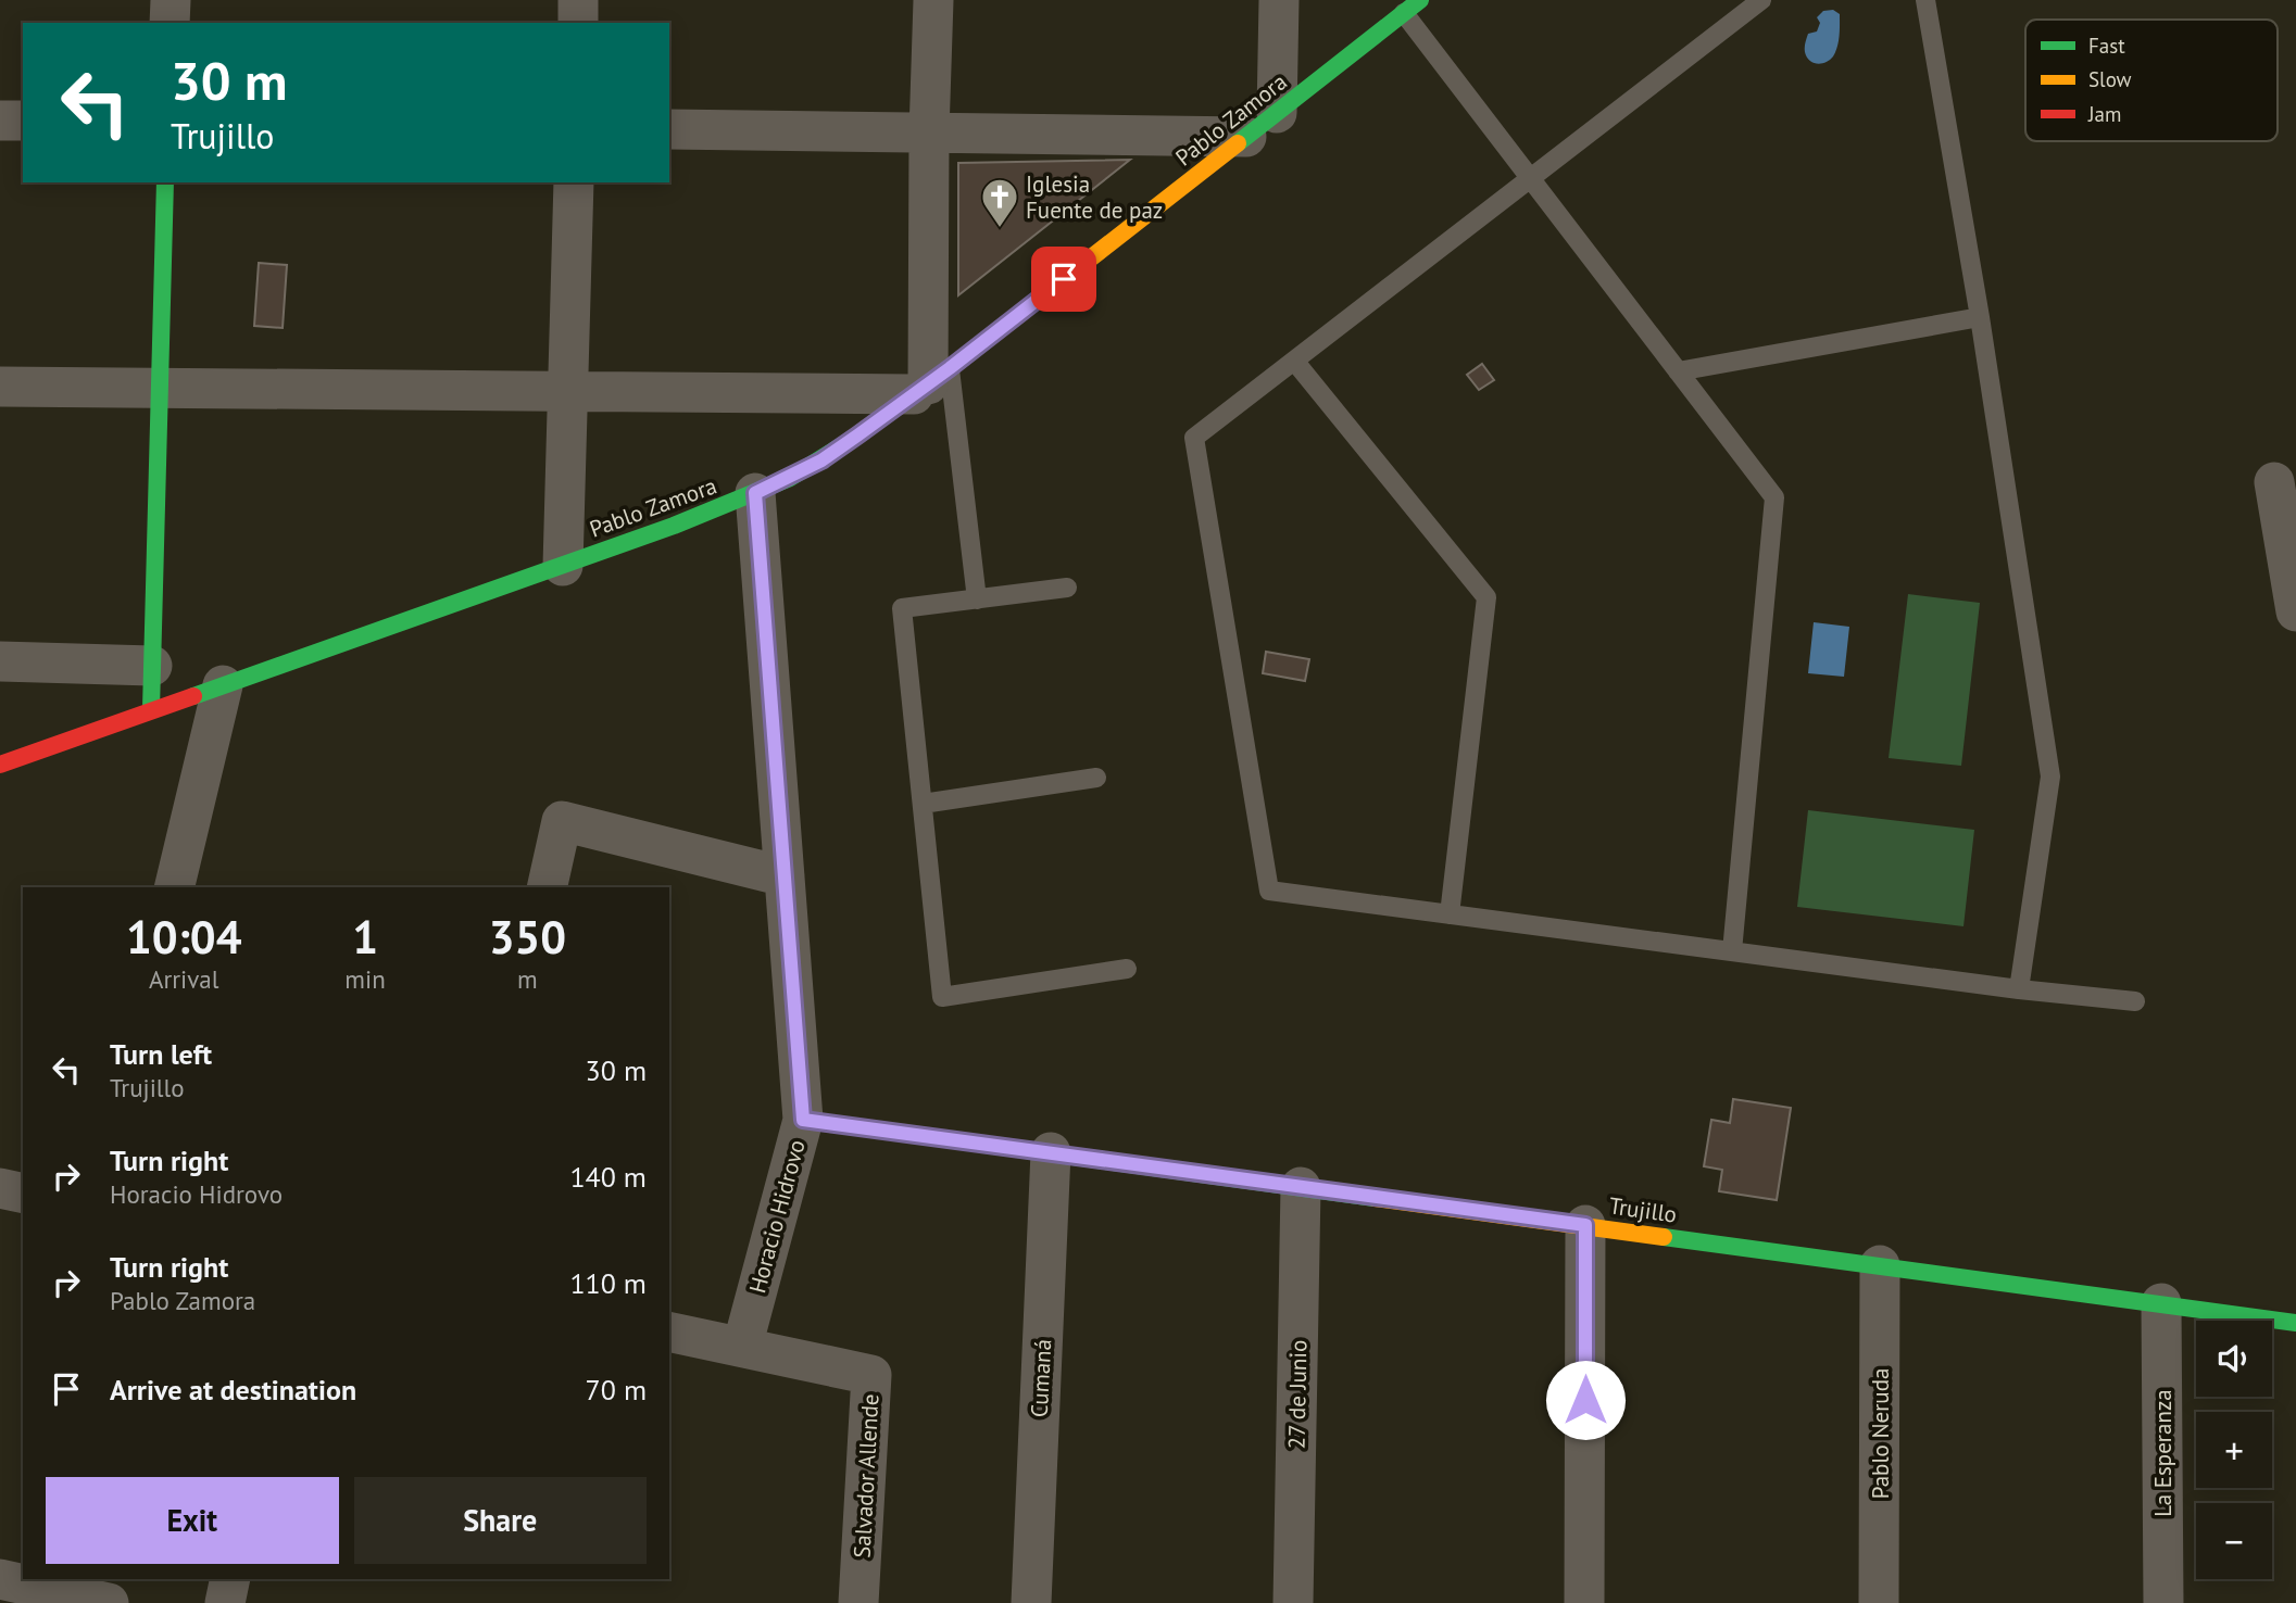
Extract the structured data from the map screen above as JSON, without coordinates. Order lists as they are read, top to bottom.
{
  "streets": {
    "street": [
      "Pablo Zamora",
      "Trujillo",
      "Horacio Hidrovo",
      "Cumaná",
      "27 de Junio",
      "Pablo Neruda",
      "La Esperanza",
      "Salvador Allende"
    ]
  },
  "crossings": [
    ["Pablo Zamora", "Horacio Hidrovo"],
    ["Trujillo", "Horacio Hidrovo"],
    ["Trujillo", "Cumaná"],
    ["Trujillo", "27 de Junio"],
    ["Trujillo", "Pablo Neruda"],
    ["Trujillo", "La Esperanza"],
    ["Horacio Hidrovo", "Salvador Allende"]
  ],
  "places": {
    "church": ["Iglesia Fuente de paz"]
  },
  "legend": ["Fast", "Slow", "Jam"],
  "page": {
    "turn": ["30 m", "Trujillo"],
    "eta": [
      "10:04",
      "Arrival",
      "1",
      "min",
      "350",
      "m"
    ],
    "list": [
      {
        "name": "Turn left",
        "note": "Trujillo",
        "value": "30 m"
      },
      {
        "name": "Turn right",
        "note": "Horacio Hidrovo",
        "value": "140 m"
      },
      {
        "name": "Turn right",
        "note": "Pablo Zamora",
        "value": "110 m"
      },
      {
        "name": "Arrive at destination",
        "value": "70 m"
      }
    ],
    "map_buttons": ["+", "−"],
    "buttons": ["Exit", "Share"]
  }
}
